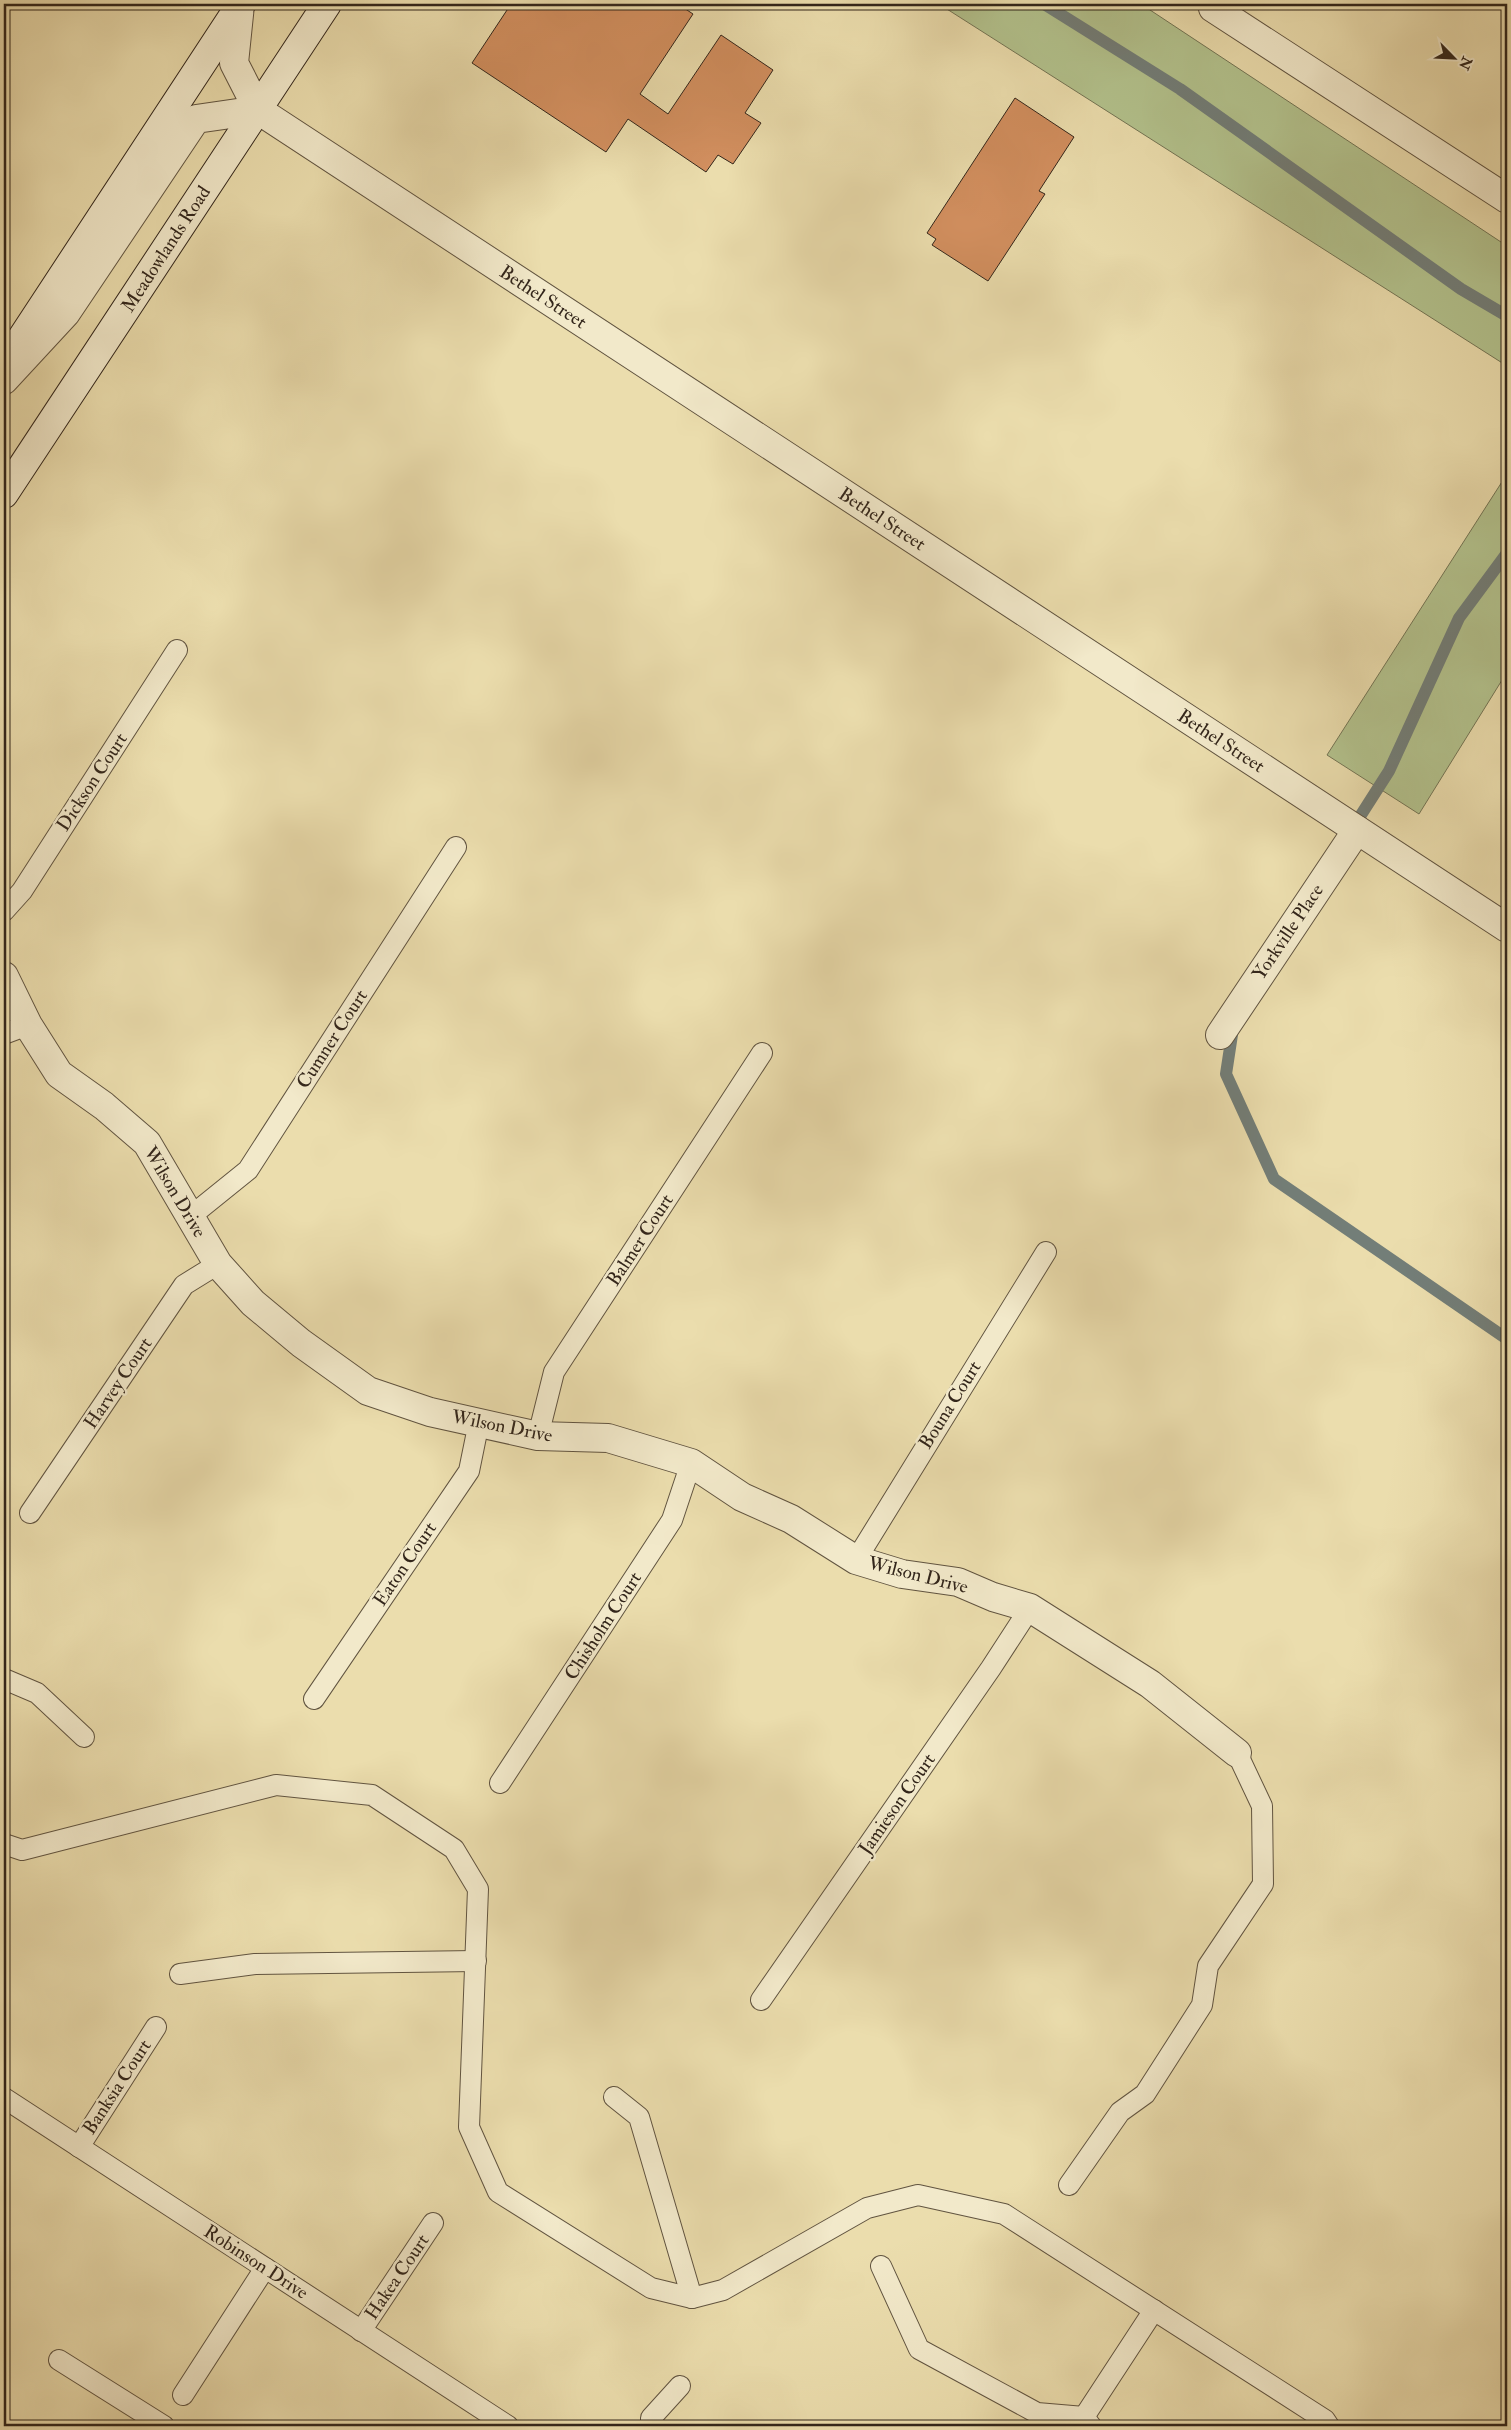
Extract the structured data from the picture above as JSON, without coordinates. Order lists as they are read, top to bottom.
{
  "streets": {
    "street": [
      "Meadowlands Road",
      "Bethel Street",
      "Yorkville Place",
      "Wilson Drive"
    ],
    "lane": [
      "Dickson Court",
      "Cumner Court",
      "Balmer Court",
      "Harvey Court",
      "Bouna Court",
      "Eaton Court",
      "Chisholm Court",
      "Jamieson Court",
      "Banksia Court",
      "Robinson Drive",
      "Hakea Court"
    ]
  },
  "crossings": [
    ["Meadowlands Road", "Bethel Street"],
    ["Bethel Street", "Yorkville Place"],
    ["Cumner Court", "Wilson Drive"],
    ["Wilson Drive", "Balmer Court"],
    ["Wilson Drive", "Harvey Court"],
    ["Wilson Drive", "Bouna Court"],
    ["Wilson Drive", "Eaton Court"],
    ["Wilson Drive", "Chisholm Court"],
    ["Wilson Drive", "Jamieson Court"],
    ["Banksia Court", "Robinson Drive"],
    ["Robinson Drive", "Hakea Court"]
  ],
  "north": "bottom right"
}
